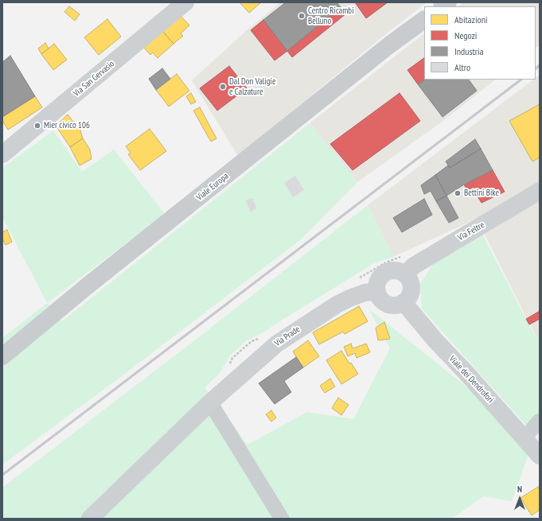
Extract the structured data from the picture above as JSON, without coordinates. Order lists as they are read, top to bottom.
{
  "streets": {
    "main road": [
      "Via San Gervasio",
      "Viale Europa",
      "Via Feltre",
      "Via Prade",
      "Viale dei Dendrofori"
    ]
  },
  "crossings": [
    ["Via Feltre", "Via Prade"],
    ["Via Feltre", "Viale dei Dendrofori"],
    ["Via Prade", "Viale dei Dendrofori"]
  ],
  "places": [
    "Centro Ricambi Belluno",
    "Dal Don Valigie e Calzature",
    "Mier civico 106",
    "Bettini Bike"
  ],
  "legend": [
    "Abitazioni",
    "Negozi",
    "Industria",
    "Altro"
  ],
  "north": "top"
}
